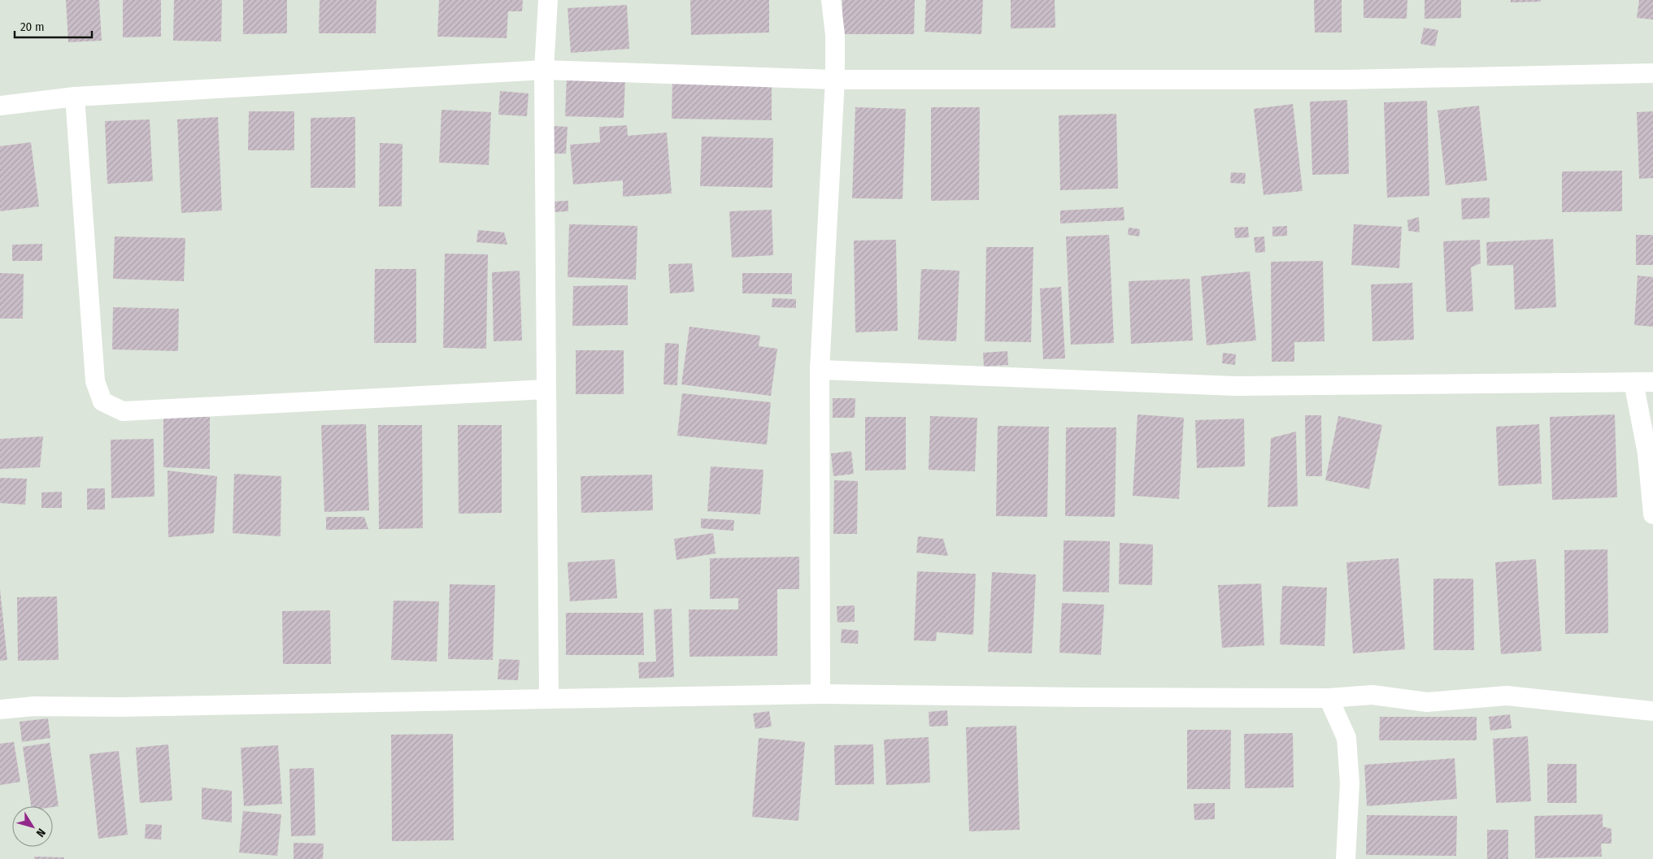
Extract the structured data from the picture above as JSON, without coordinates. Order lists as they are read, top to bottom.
{
  "scale_bar": "20 m",
  "north": "bottom right"
}
